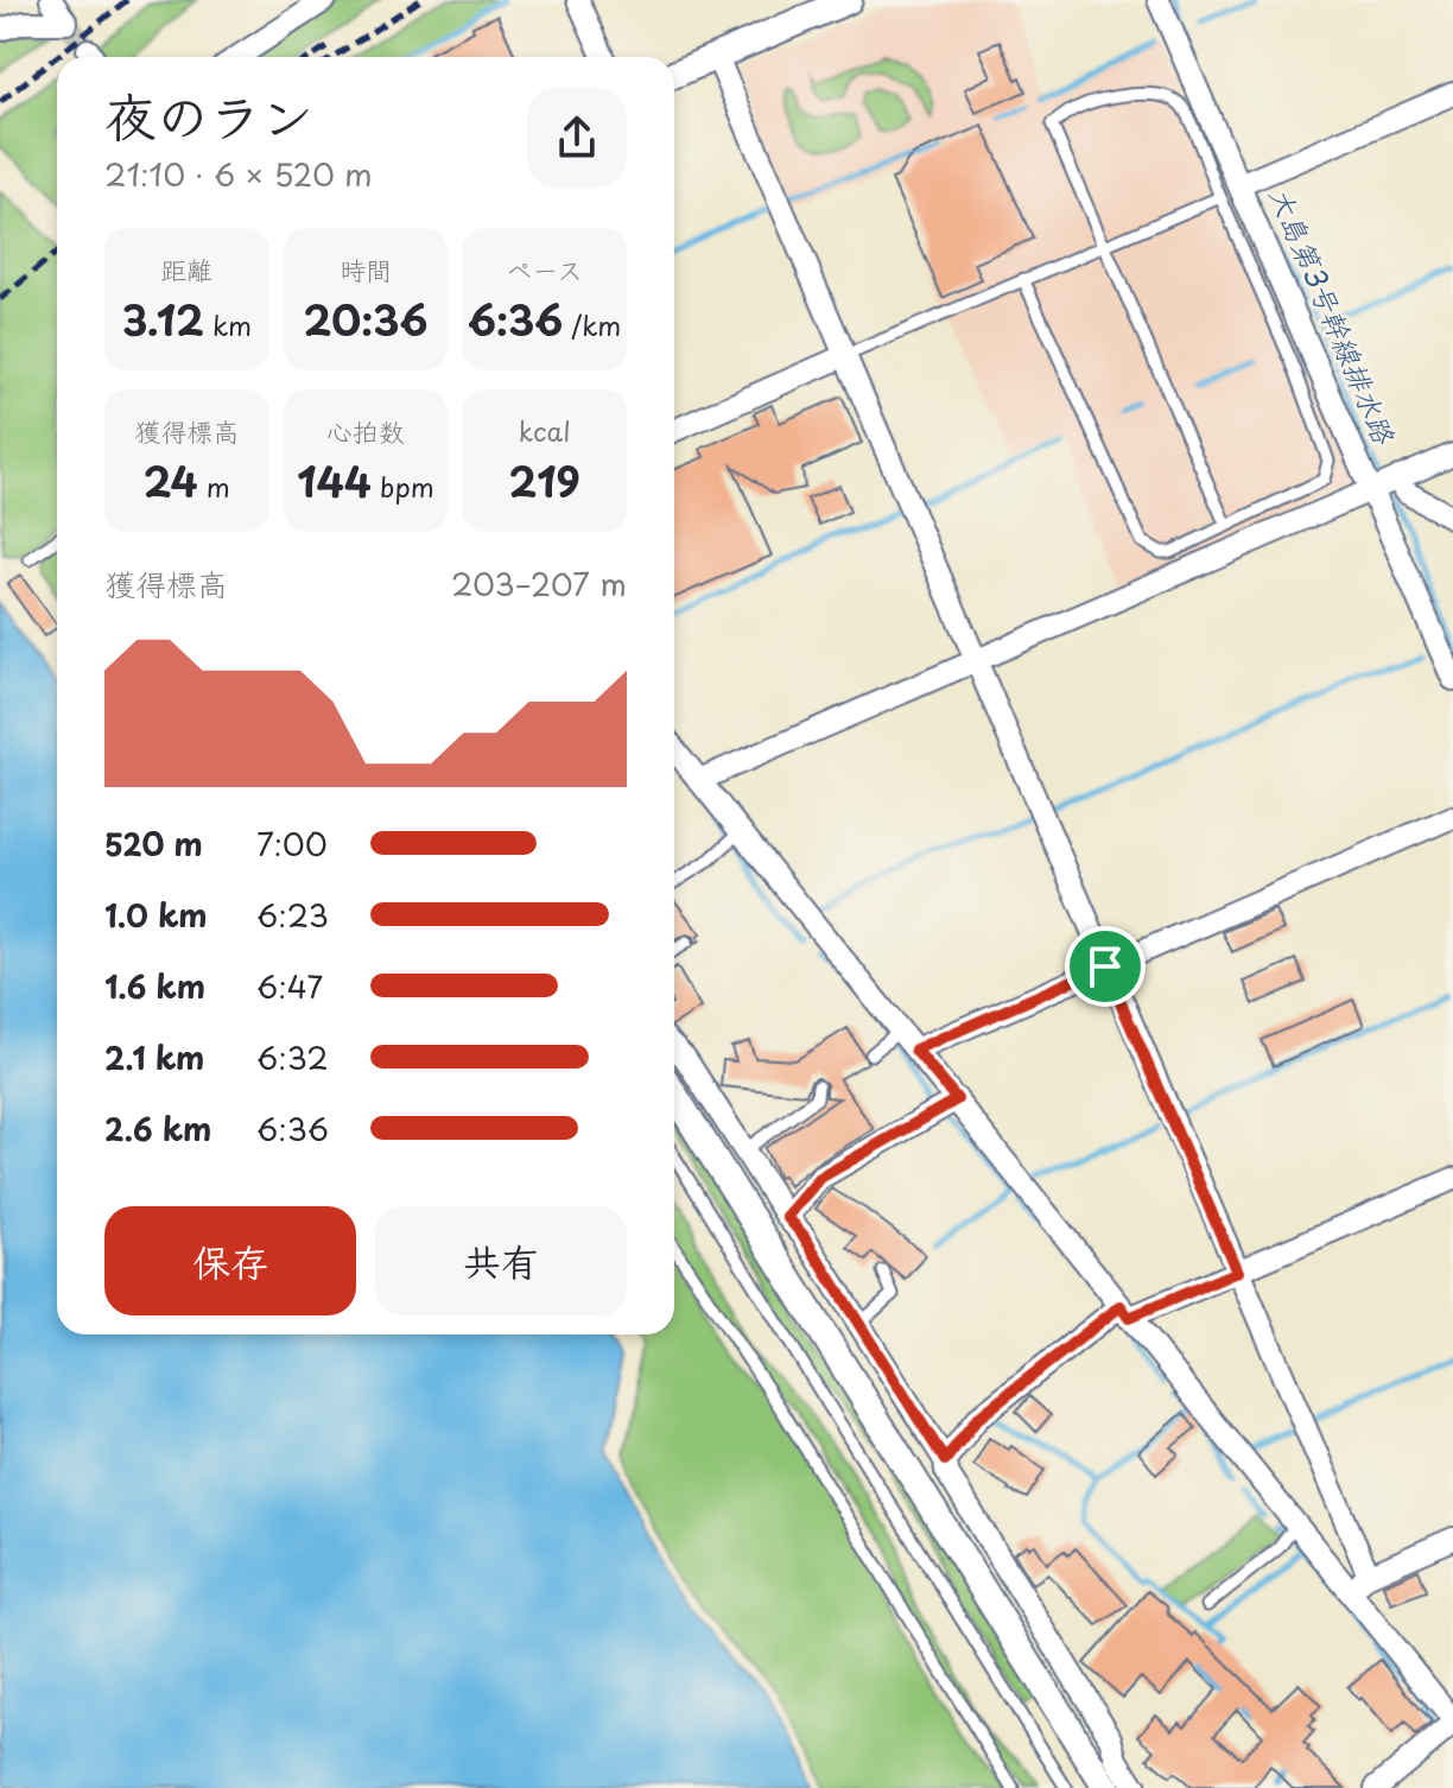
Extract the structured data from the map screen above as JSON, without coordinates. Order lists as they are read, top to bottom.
{
  "water": ["大島第3号幹線排水路"],
  "page": {
    "heading": ["夜のラン", "21:10 · 6 × 520 m"],
    "stats": [
      ["距離", "3.12 km"],
      ["時間", "20:36"],
      ["ペース", "6:36 /km"],
      ["獲得標高", "24 m"],
      ["心拍数", "144 bpm"],
      ["kcal", "219"]
    ],
    "chart": ["獲得標高", "203–207 m"],
    "list": [
      {
        "name": "520 m",
        "note": "7:00"
      },
      {
        "name": "1.0 km",
        "note": "6:23"
      },
      {
        "name": "1.6 km",
        "note": "6:47"
      },
      {
        "name": "2.1 km",
        "note": "6:32"
      },
      {
        "name": "2.6 km",
        "note": "6:36"
      }
    ],
    "buttons": ["保存", "共有"]
  }
}
